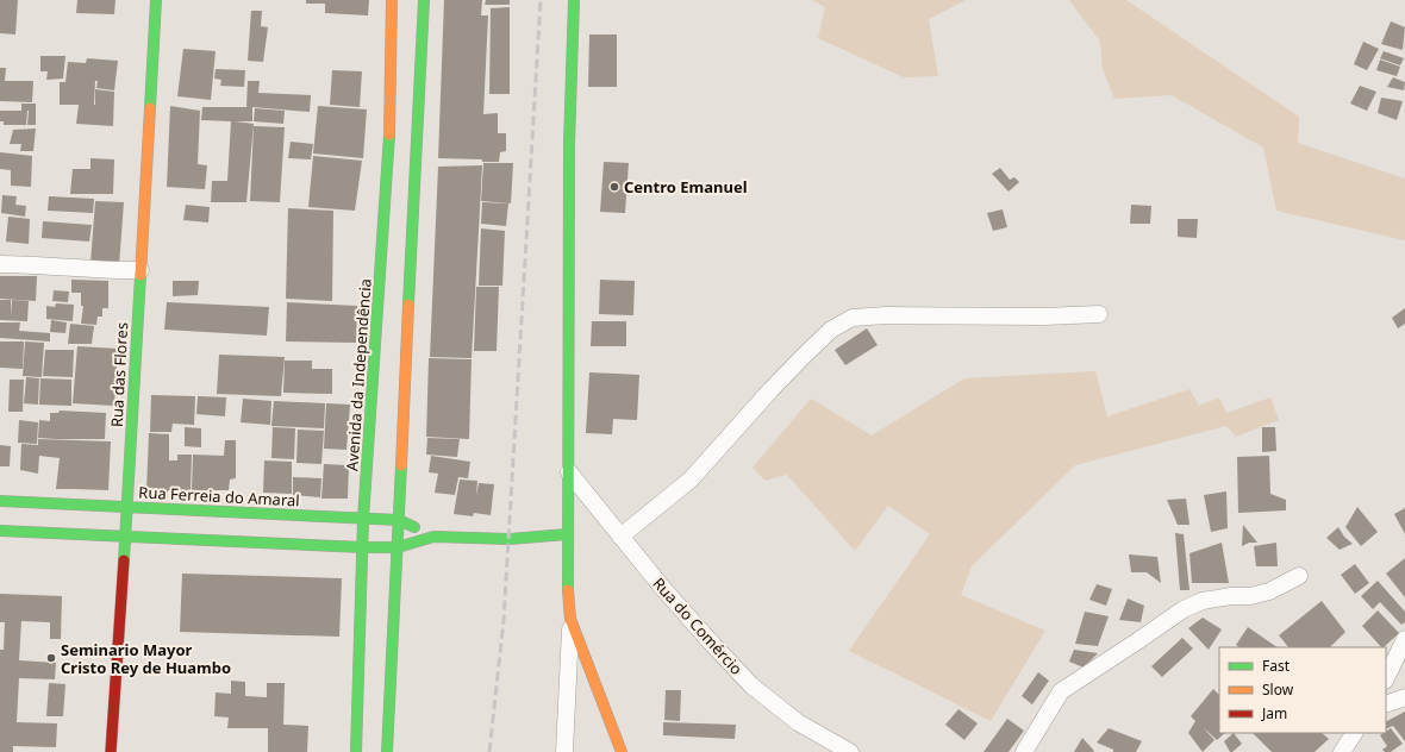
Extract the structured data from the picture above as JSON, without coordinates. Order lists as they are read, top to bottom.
{
  "streets": {
    "main road": ["Rua das Flores", "Avenida da Independência", "Rua Ferreia do Amaral"],
    "street": ["Rua do Comércio"]
  },
  "crossings": [
    ["Rua das Flores", "Rua Ferreia do Amaral"],
    ["Avenida da Independência", "Rua Ferreia do Amaral"]
  ],
  "places": ["Centro Emanuel", "Seminario Mayor Cristo Rey de Huambo"],
  "legend": ["Fast", "Slow", "Jam"]
}
